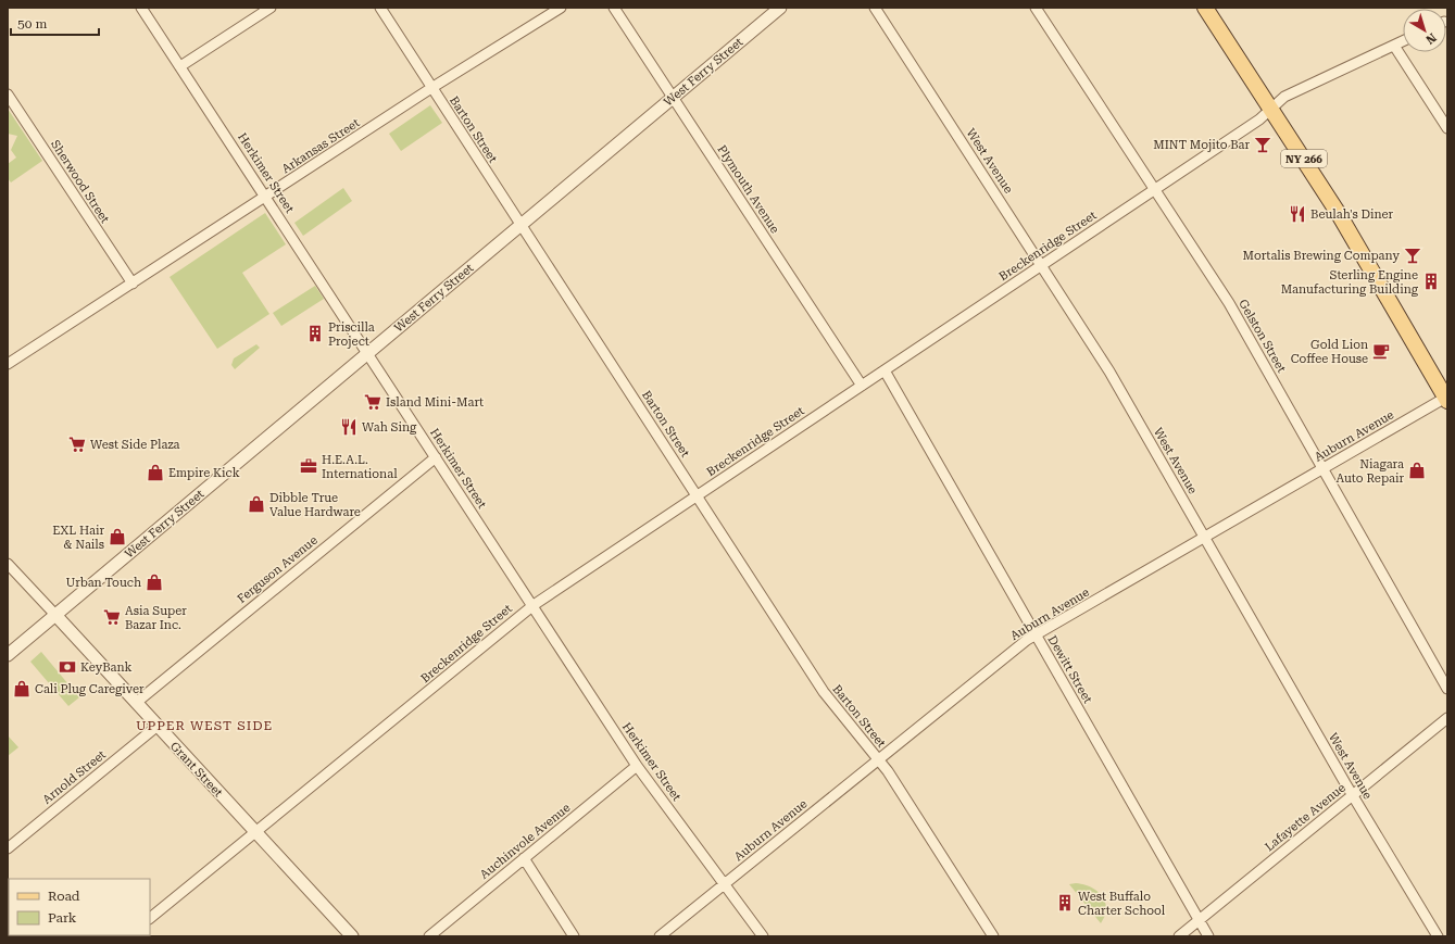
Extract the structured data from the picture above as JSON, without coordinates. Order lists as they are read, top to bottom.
{
  "streets": {
    "main road": ["NY 266"],
    "street": [
      "West Ferry Street",
      "Barton Street",
      "Arkansas Street",
      "West Avenue",
      "Herkimer Street",
      "Sherwood Street",
      "Plymouth Avenue",
      "Breckenridge Street",
      "Gelston Street",
      "Auburn Avenue",
      "Ferguson Avenue",
      "Dewitt Street",
      "Grant Street",
      "Arnold Street",
      "Lafayette Avenue",
      "Auchinvole Avenue"
    ]
  },
  "crossings": [
    ["West Ferry Street", "Barton Street"],
    ["West Ferry Street", "Herkimer Street"],
    ["West Ferry Street", "Plymouth Avenue"],
    ["West Ferry Street", "Grant Street"],
    ["Barton Street", "Arkansas Street"],
    ["Barton Street", "Breckenridge Street"],
    ["Barton Street", "Auburn Avenue"],
    ["Arkansas Street", "Herkimer Street"],
    ["Arkansas Street", "Sherwood Street"],
    ["NY 266", "Breckenridge Street"],
    ["NY 266", "Auburn Avenue"],
    ["West Avenue", "Breckenridge Street"],
    ["West Avenue", "Auburn Avenue"],
    ["West Avenue", "Lafayette Avenue"],
    ["Herkimer Street", "Breckenridge Street"],
    ["Herkimer Street", "Auburn Avenue"],
    ["Herkimer Street", "Ferguson Avenue"],
    ["Herkimer Street", "Auchinvole Avenue"],
    ["Plymouth Avenue", "Breckenridge Street"],
    ["Breckenridge Street", "Gelston Street"],
    ["Breckenridge Street", "Dewitt Street"],
    ["Breckenridge Street", "Grant Street"],
    ["Gelston Street", "Auburn Avenue"],
    ["Auburn Avenue", "Dewitt Street"],
    ["Ferguson Avenue", "Grant Street"],
    ["Dewitt Street", "Lafayette Avenue"],
    ["Grant Street", "Arnold Street"]
  ],
  "districts": ["UPPER WEST SIDE"],
  "places": {
    "bar": ["MINT Mojito Bar", "Mortalis Brewing Company"],
    "restaurant": ["Beulah's Diner", "Wah Sing"],
    "building": ["Sterling Engine Manufacturing Building", "Priscilla Project", "West Buffalo Charter School"],
    "cafe": ["Gold Lion Coffee House"],
    "supermarket": ["Island Mini-Mart", "West Side Plaza", "Asia Super Bazar Inc."],
    "office": ["H.E.A.L. International"],
    "shop": [
      "Niagara Auto Repair",
      "Empire Kick",
      "Dibble True Value Hardware",
      "EXL Hair & Nails",
      "Urban Touch",
      "Cali Plug Caregiver"
    ],
    "bank": ["KeyBank"]
  },
  "legend": ["Road", "Park"],
  "scale_bar": "50 m",
  "north": "bottom right"
}
